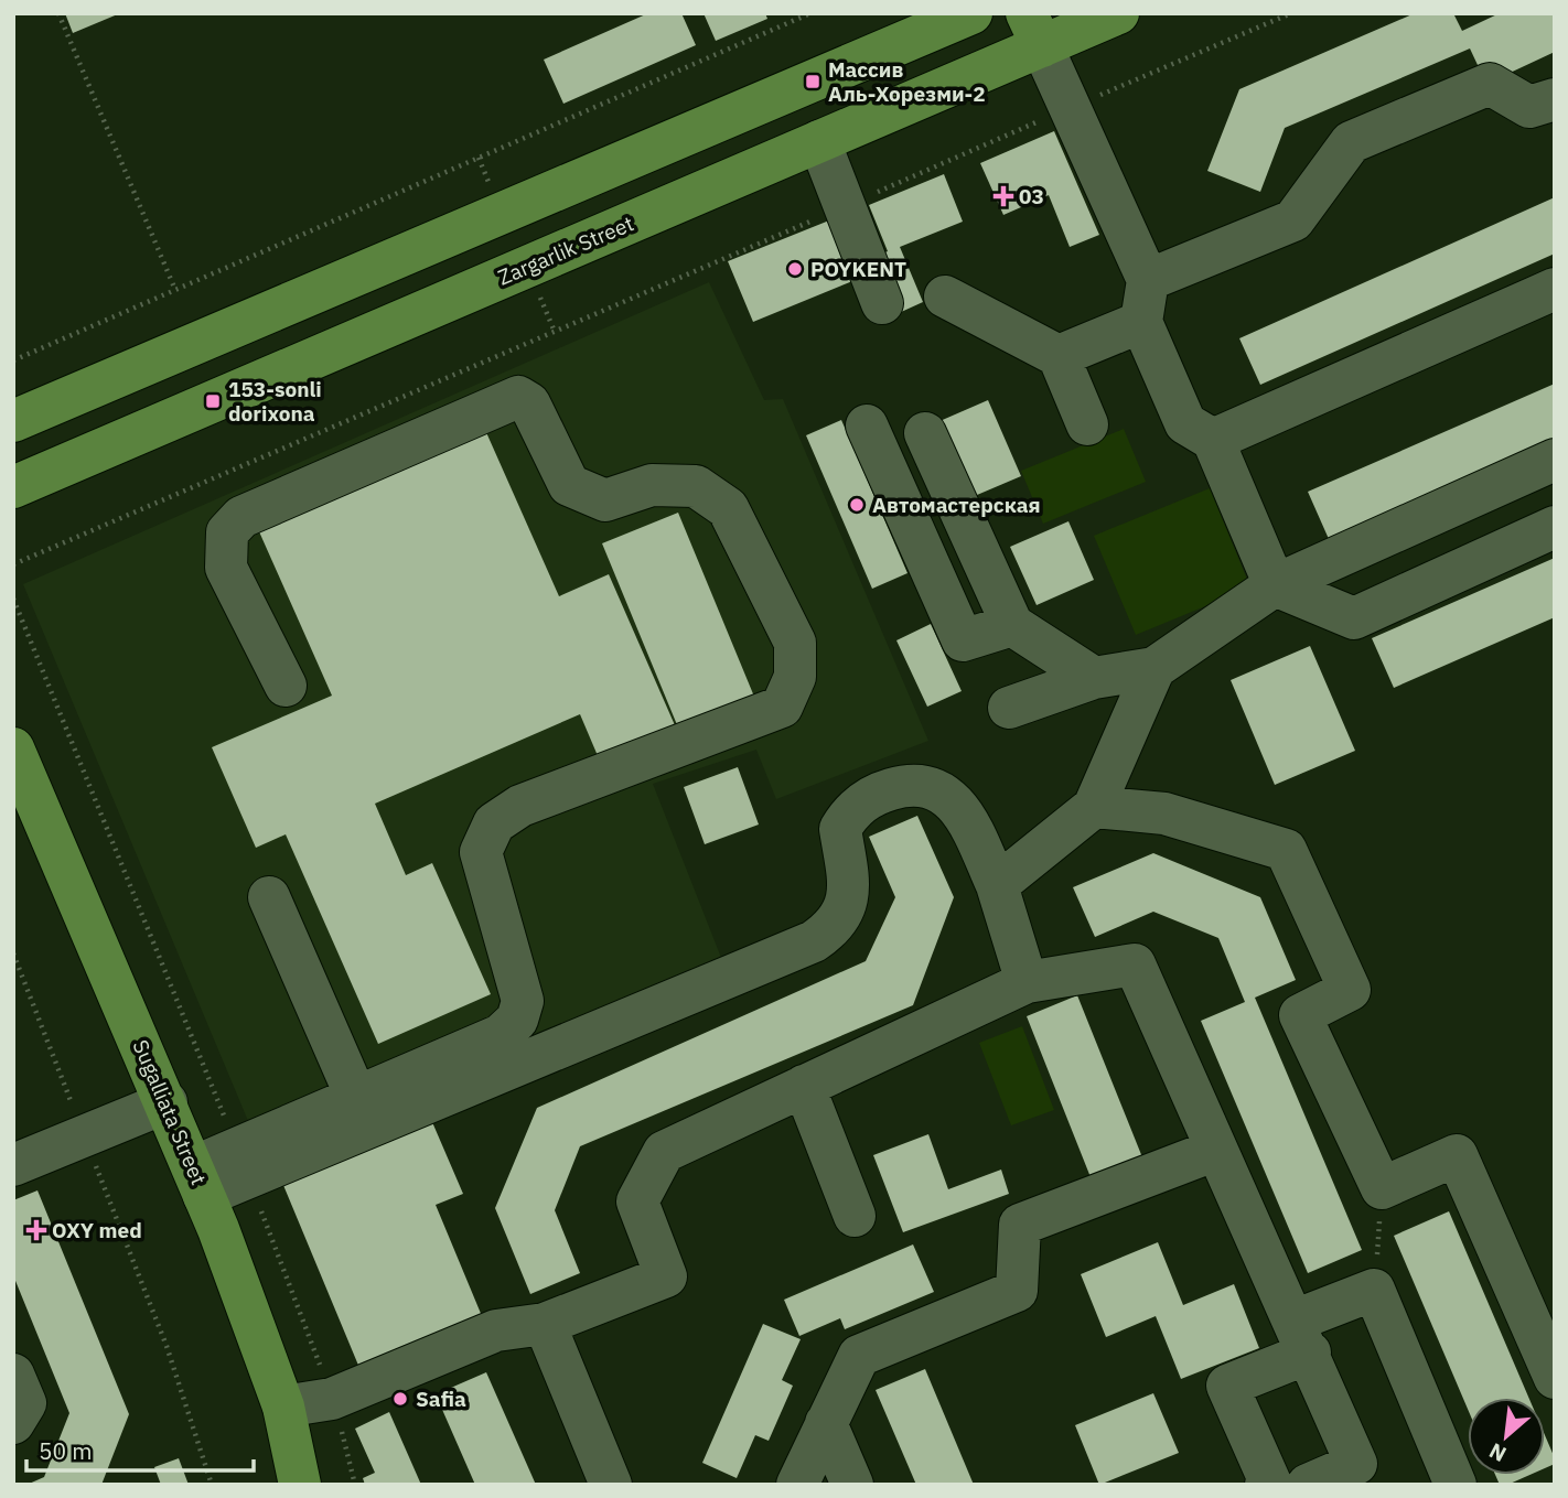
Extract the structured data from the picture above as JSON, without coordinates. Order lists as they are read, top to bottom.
{
  "streets": {
    "main road": ["Zargarlik Street", "Sugalliata Street"]
  },
  "places": {
    "transit": ["Массив Аль-Хорезми-2", "153-sonli dorixona"],
    "health": ["03", "OXY med"],
    "other": ["POYKENT", "Автомастерская", "Safia"]
  },
  "scale_bar": "50 m",
  "north": "bottom left"
}
